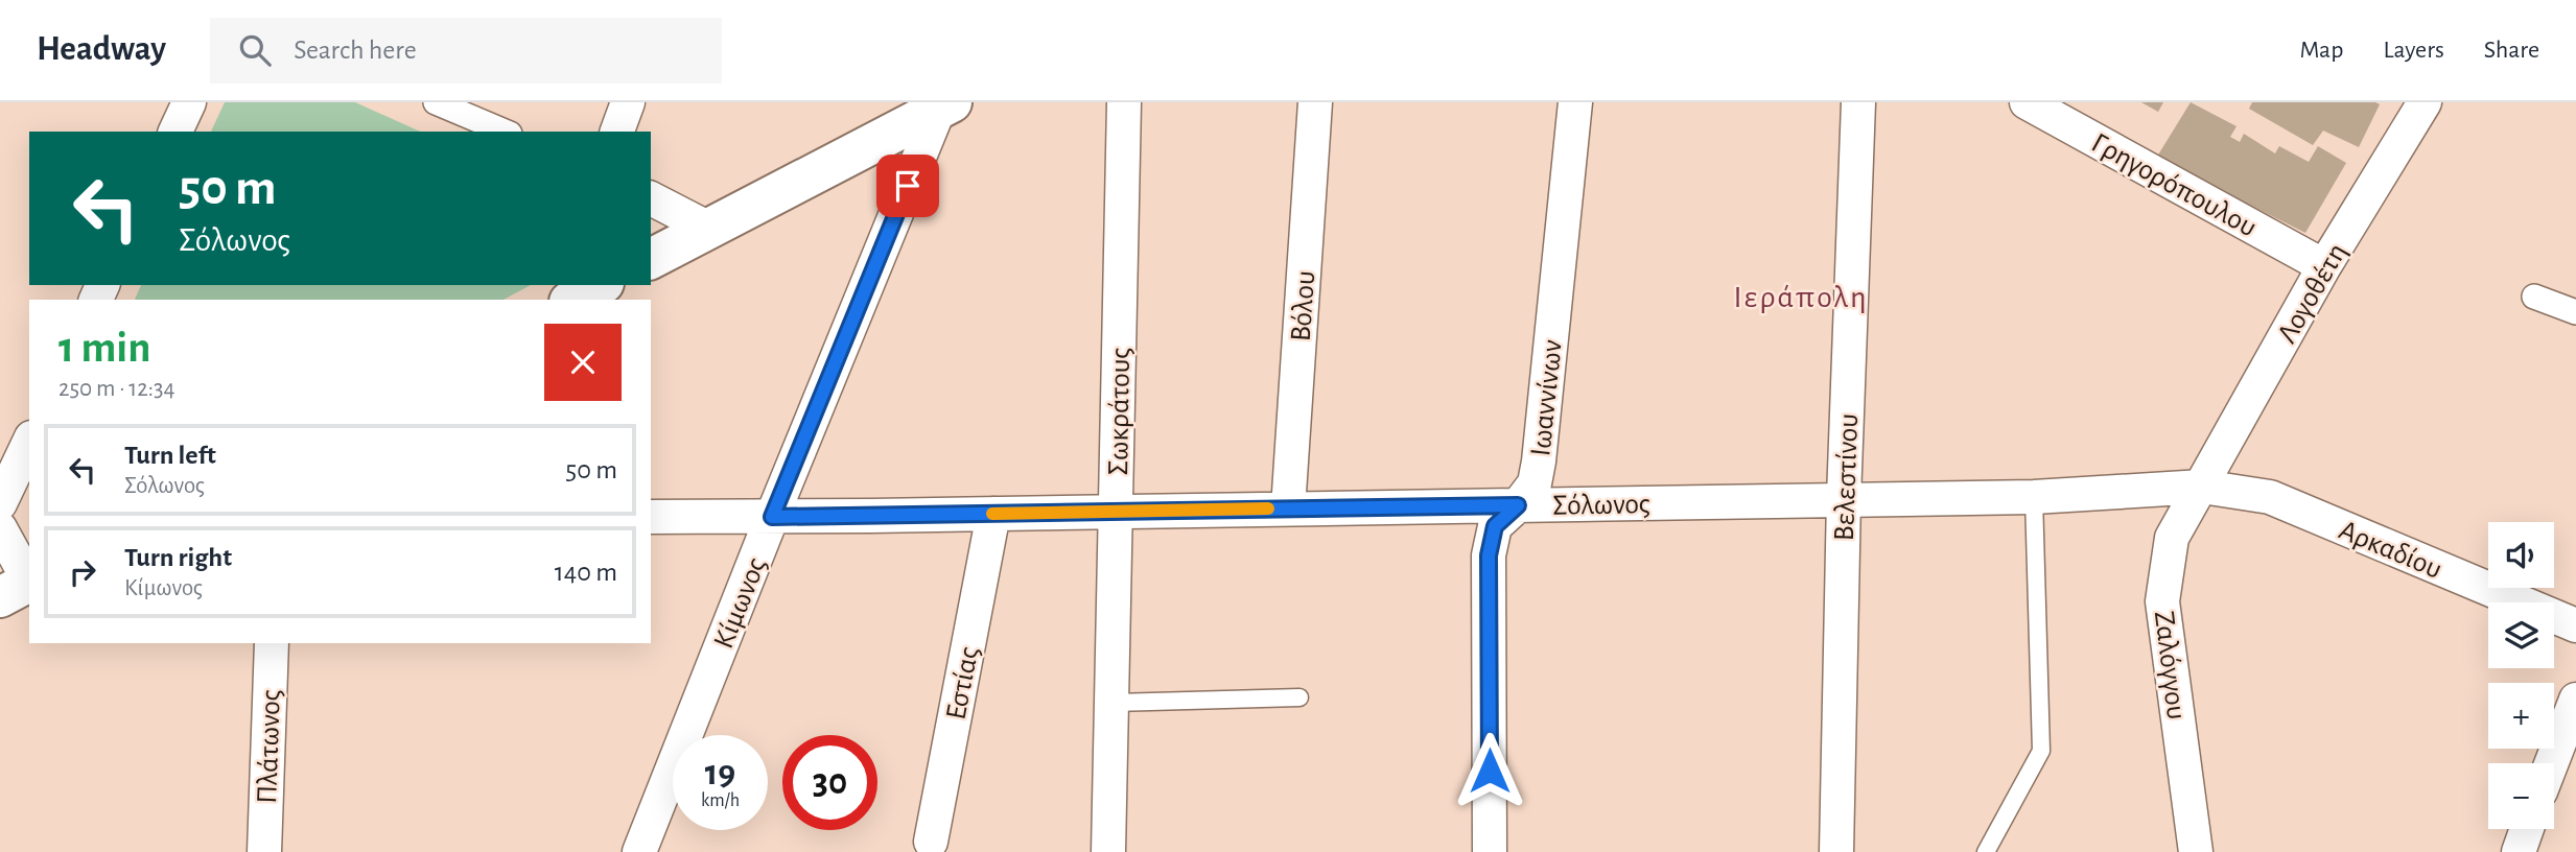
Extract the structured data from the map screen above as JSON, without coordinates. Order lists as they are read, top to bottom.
{
  "streets": {
    "street": [
      "Γρηγορόπουλου",
      "Λογοθέτη",
      "Βόλου",
      "Ιωαννίνων",
      "Σωκράτους",
      "Βελεστίνου",
      "Σόλωνος",
      "Αρκαδίου",
      "Κίμωνος",
      "Ζαλόγγου",
      "Εστίας",
      "Πλάτωνος"
    ]
  },
  "crossings": [
    ["Γρηγορόπουλου", "Λογοθέτη"],
    ["Λογοθέτη", "Σόλωνος"],
    ["Λογοθέτη", "Αρκαδίου"],
    ["Λογοθέτη", "Ζαλόγγου"],
    ["Βόλου", "Σόλωνος"],
    ["Ιωαννίνων", "Σόλωνος"],
    ["Σωκράτους", "Σόλωνος"],
    ["Βελεστίνου", "Σόλωνος"],
    ["Σόλωνος", "Αρκαδίου"],
    ["Σόλωνος", "Κίμωνος"],
    ["Σόλωνος", "Ζαλόγγου"],
    ["Σόλωνος", "Εστίας"],
    ["Αρκαδίου", "Ζαλόγγου"]
  ],
  "districts": ["Ιεράπολη"],
  "page": {
    "header": "Headway",
    "search": "Search here",
    "nav": ["Map", "Layers", "Share"],
    "turn": ["50 m", "Σόλωνος"],
    "heading": ["1 min", "250 m · 12:34"],
    "list": [
      {
        "name": "Turn left",
        "note": "Σόλωνος",
        "value": "50 m"
      },
      {
        "name": "Turn right",
        "note": "Κίμωνος",
        "value": "140 m"
      }
    ],
    "map_buttons": ["+", "−"],
    "speed": "19 km/h",
    "limit": "30"
  }
}
